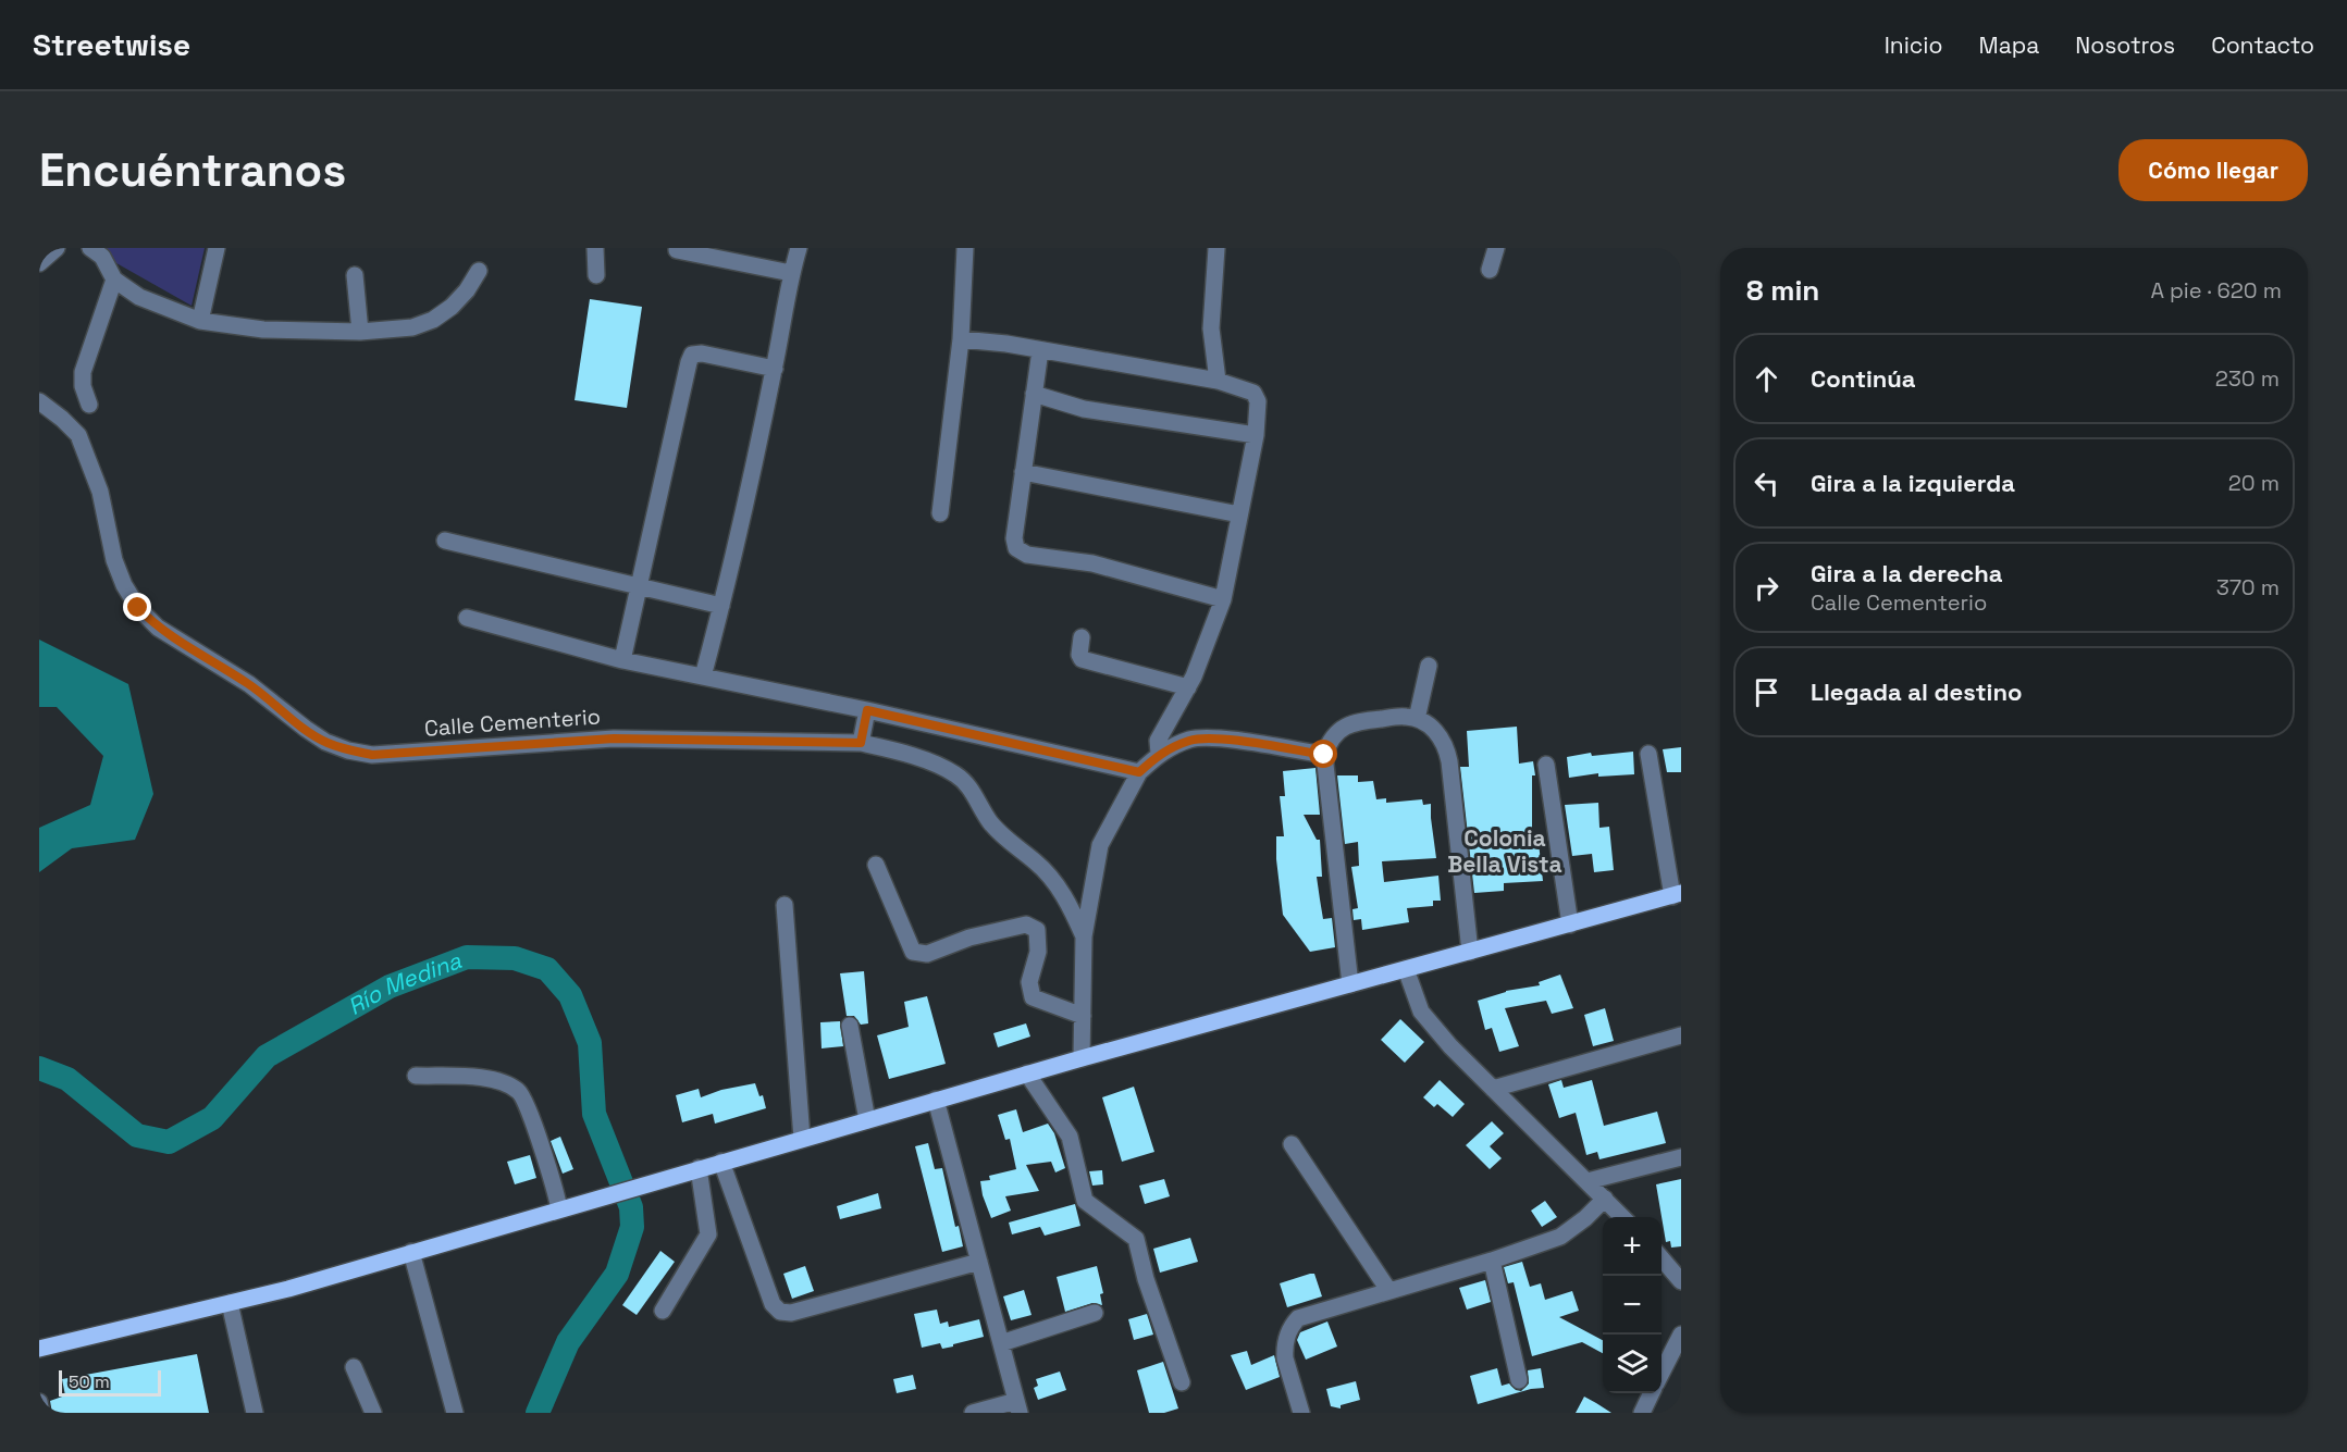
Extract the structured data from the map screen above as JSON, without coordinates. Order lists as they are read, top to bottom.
{
  "streets": {
    "street": ["Calle Cementerio"]
  },
  "districts": ["Colonia Bella Vista"],
  "water": ["Río Medina"],
  "scale_bar": "50 m",
  "page": {
    "header": "Streetwise",
    "nav": [
      "Inicio",
      "Mapa",
      "Nosotros",
      "Contacto"
    ],
    "buttons": "Cómo llegar",
    "title": "Encuéntranos",
    "heading": ["8 min", "A pie · 620 m"],
    "list": [
      ["Continúa", "230 m"],
      ["Gira a la izquierda", "20 m"],
      ["Gira a la derecha", "Calle Cementerio", "370 m"],
      "Llegada al destino"
    ],
    "map_buttons": ["+", "−"],
    "scale": "50 m"
  }
}
